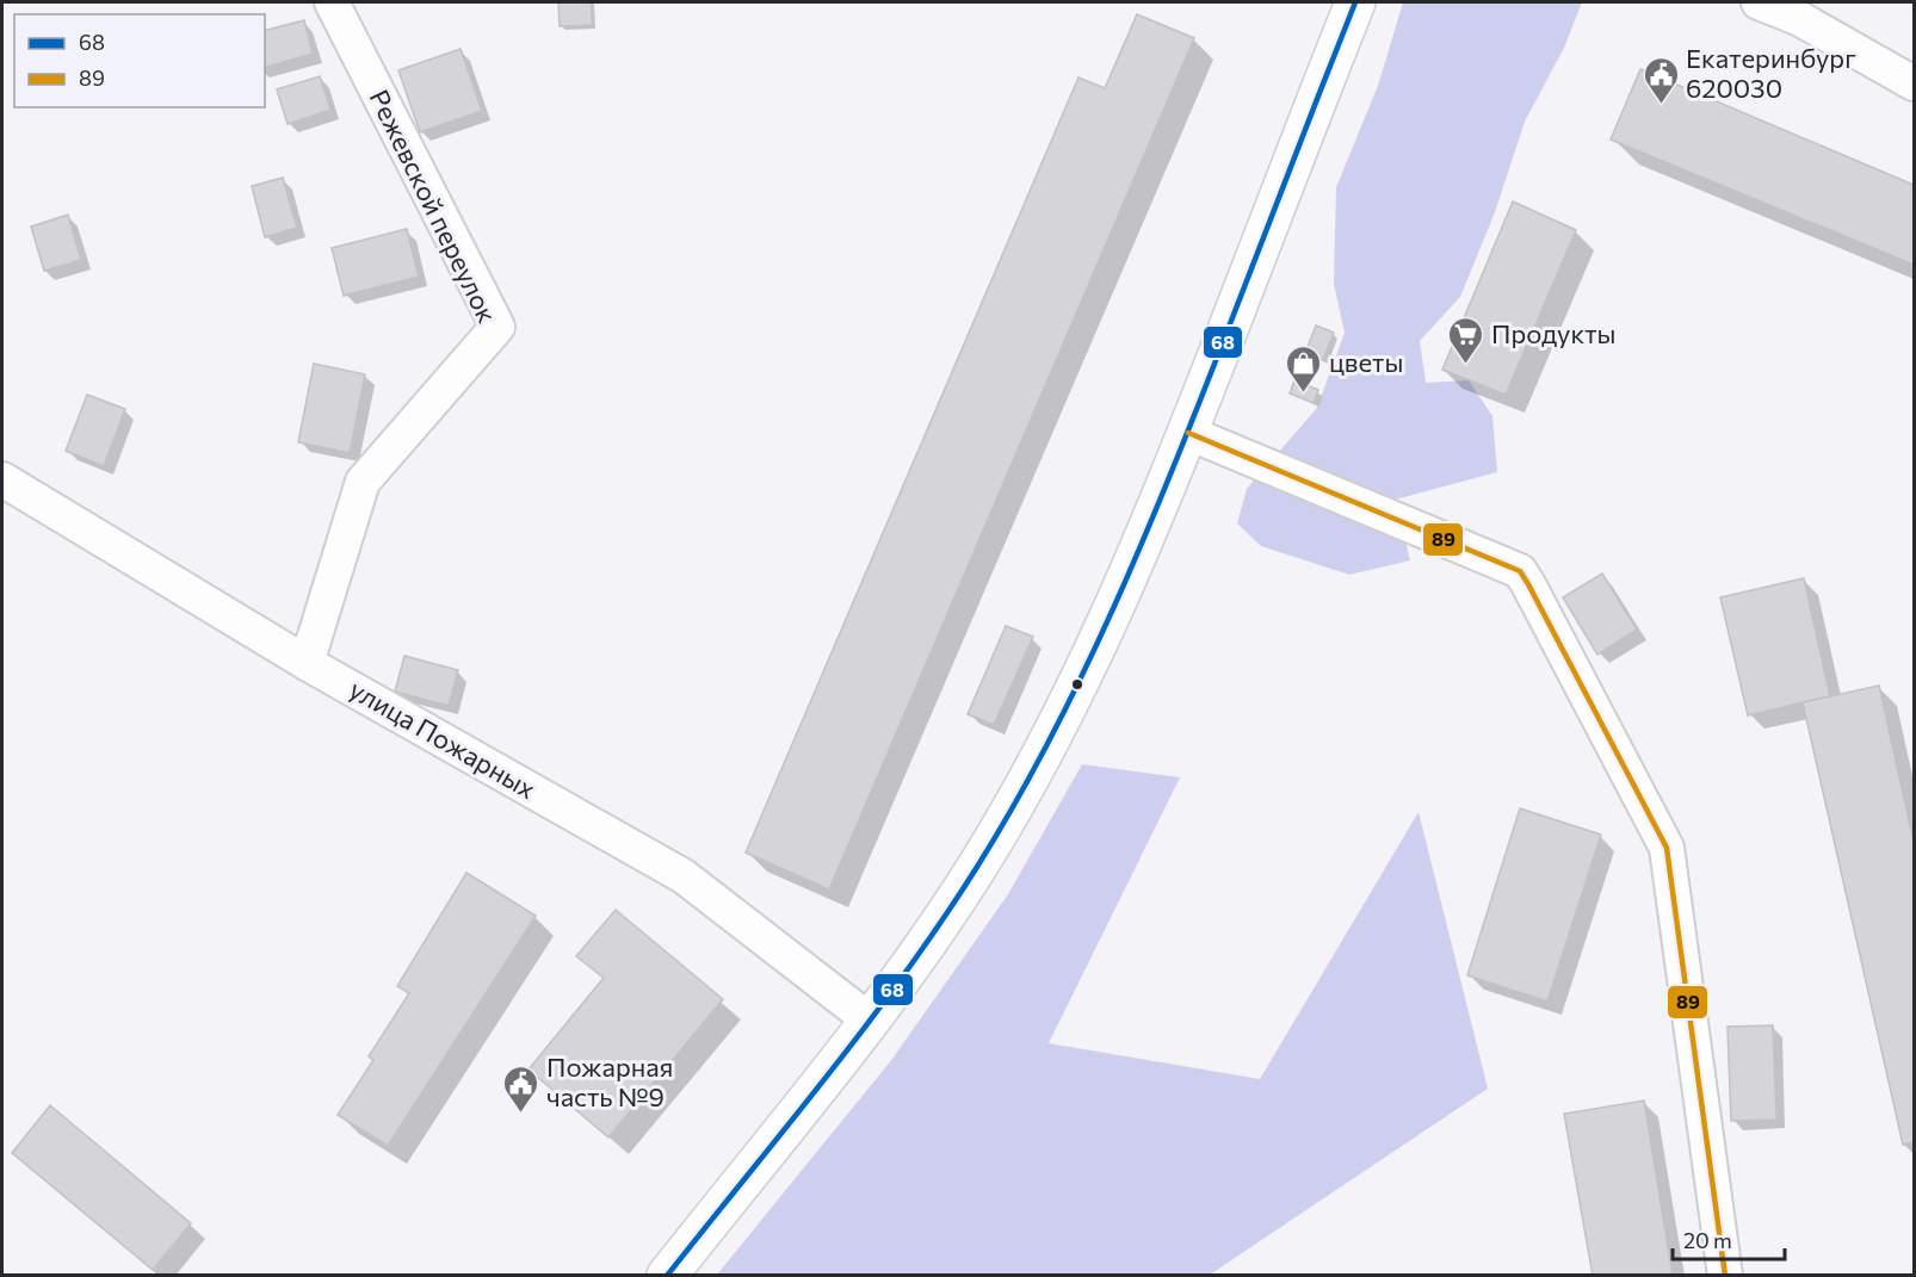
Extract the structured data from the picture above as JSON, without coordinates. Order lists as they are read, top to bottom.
{
  "streets": {
    "street": ["Режевской переулок", "улица Пожарных"]
  },
  "crossings": [
    ["Режевской переулок", "улица Пожарных"]
  ],
  "places": {
    "public building": ["Екатеринбург 620030", "Пожарная часть №9"],
    "supermarket": ["Продукты"],
    "shop": ["цветы"]
  },
  "lines": ["transit line 68", "transit line 89"],
  "legend": ["68", "89"],
  "scale_bar": "20 m"
}
